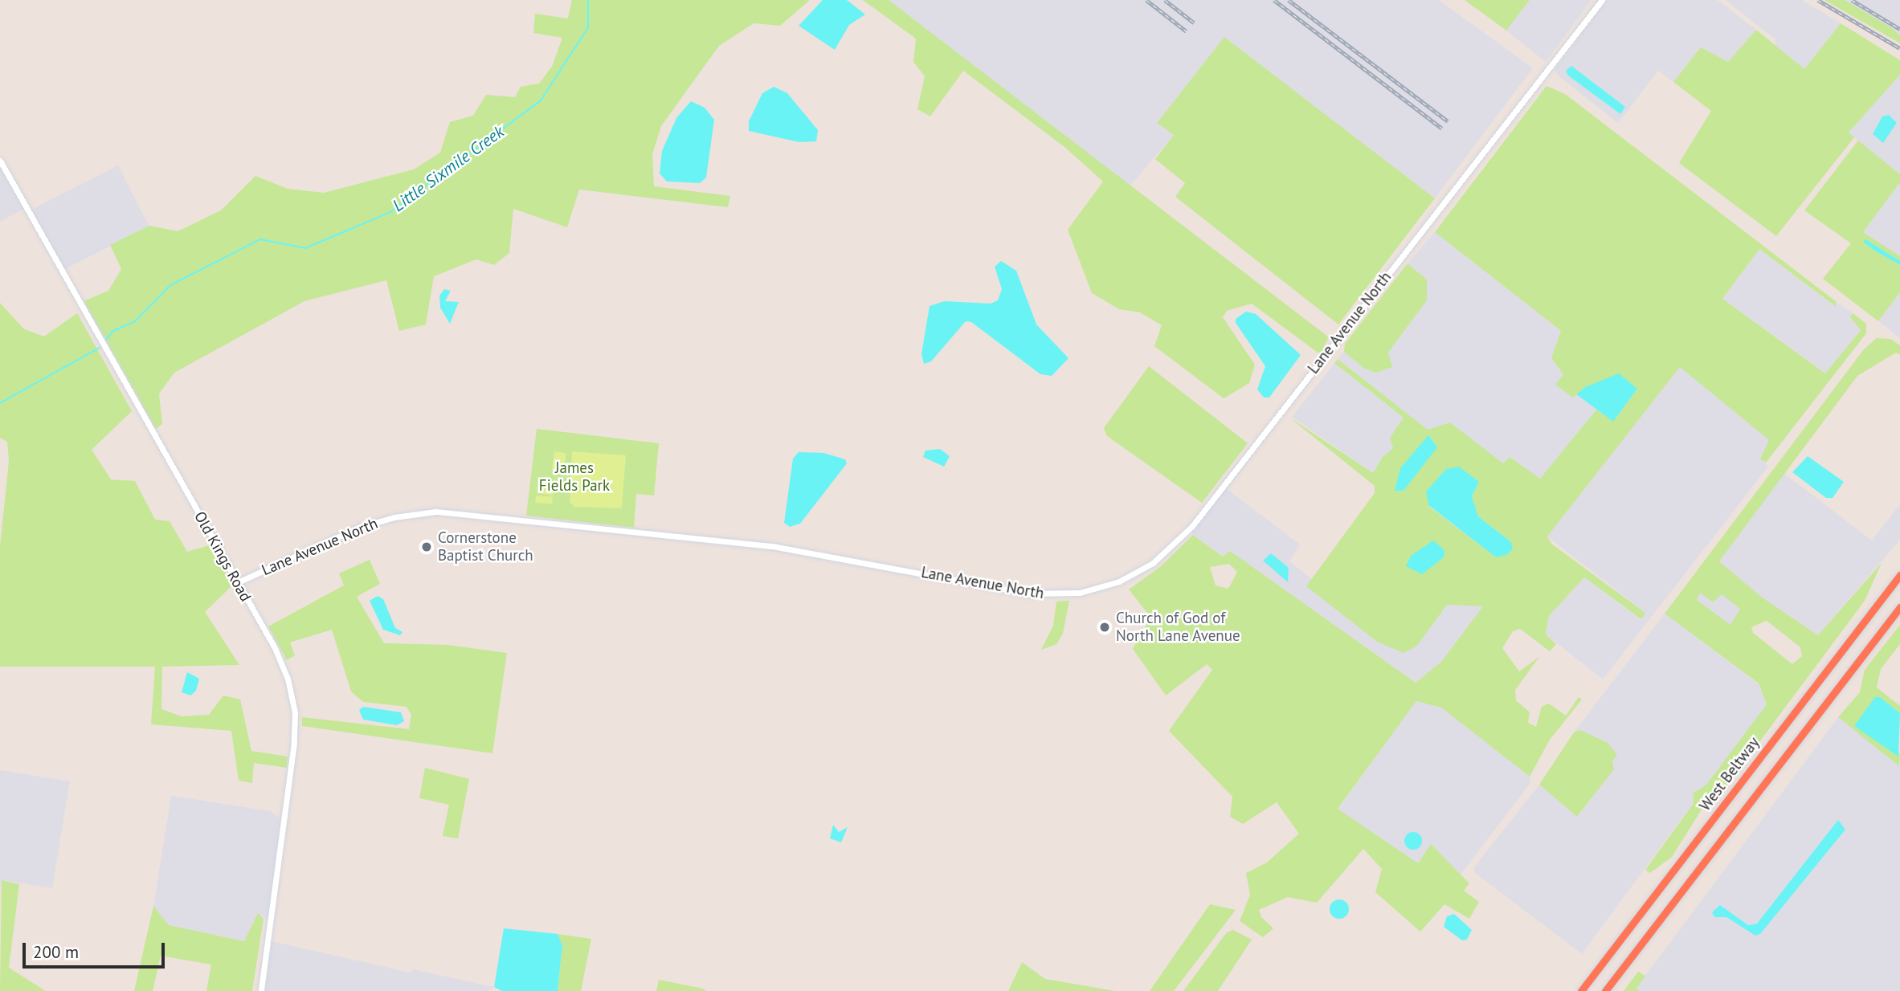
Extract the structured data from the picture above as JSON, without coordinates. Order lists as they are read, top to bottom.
{
  "streets": {
    "highway": ["West Beltway"],
    "main road": ["Lane Avenue North", "Old Kings Road"]
  },
  "crossings": [
    ["Lane Avenue North", "Old Kings Road"]
  ],
  "water": ["Little Sixmile Creek"],
  "parks": ["James Fields Park"],
  "places": ["Cornerstone Baptist Church", "Church of God of North Lane Avenue"],
  "scale_bar": "200 m"
}
